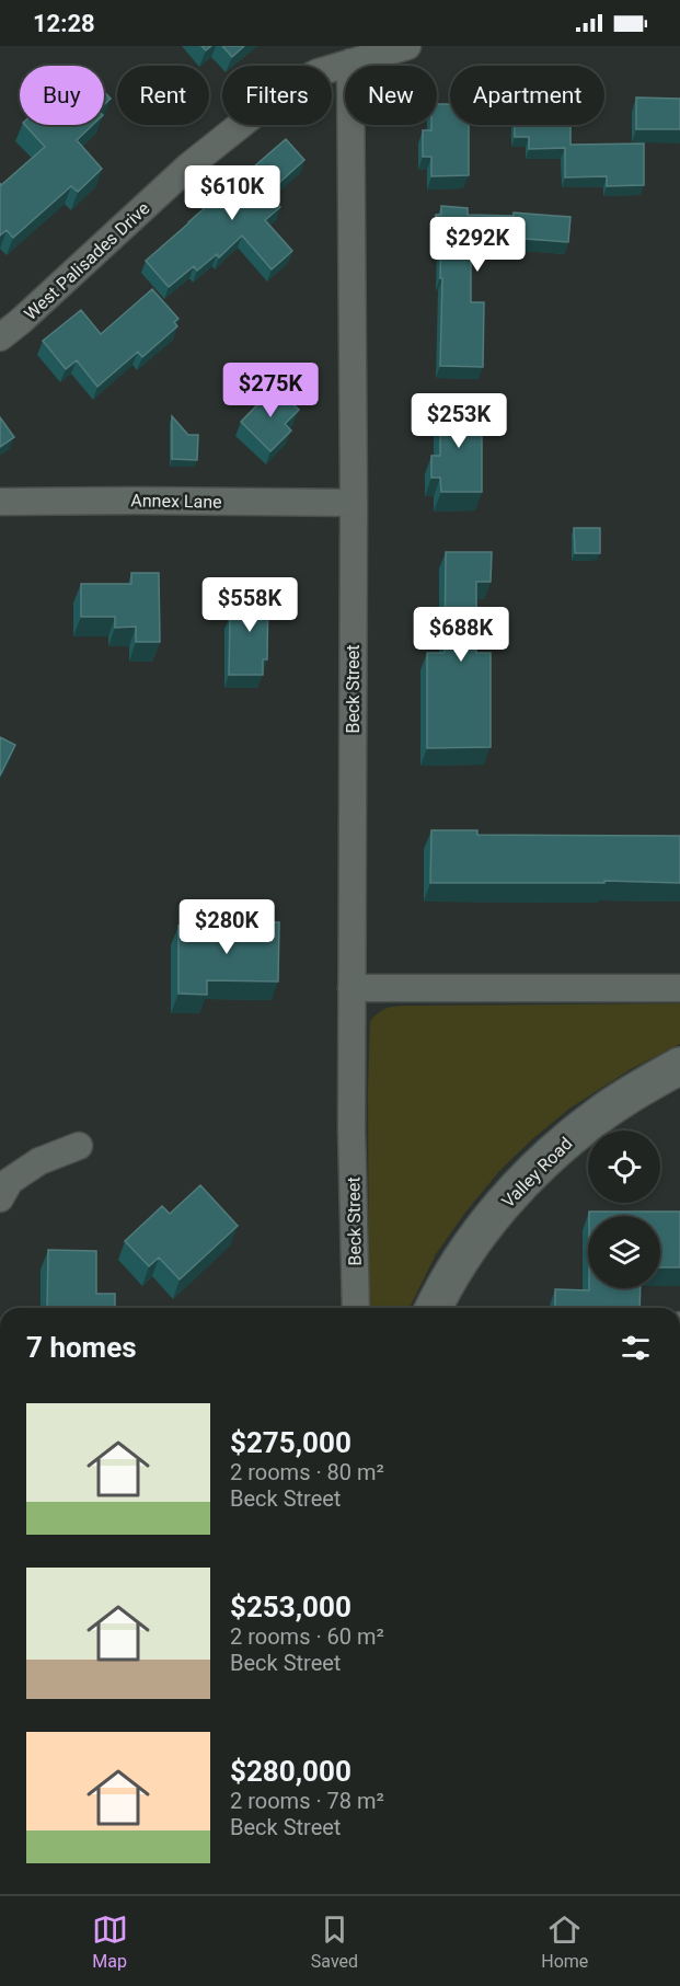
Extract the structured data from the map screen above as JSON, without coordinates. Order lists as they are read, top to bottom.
{
  "streets": {
    "main road": ["Valley Road"],
    "street": ["West Palisades Drive", "Annex Lane", "Beck Street"]
  },
  "crossings": [
    ["West Palisades Drive", "Beck Street"],
    ["Annex Lane", "Beck Street"]
  ],
  "page": {
    "status": "12:28",
    "chip": [
      "Buy",
      "Rent",
      "Filters",
      "New",
      "Apartment"
    ],
    "price": [
      "$610K",
      "$292K",
      "$275K",
      "$253K",
      "$558K",
      "$688K",
      "$280K"
    ],
    "heading": "7 homes",
    "list": [
      {
        "name": "$275,000",
        "note": "2 rooms · 80 m² · Beck Street"
      },
      {
        "name": "$253,000",
        "note": "2 rooms · 60 m² · Beck Street"
      },
      {
        "name": "$280,000",
        "note": "2 rooms · 78 m² · Beck Street"
      }
    ],
    "tabs": ["Map", "Saved", "Home"]
  }
}
